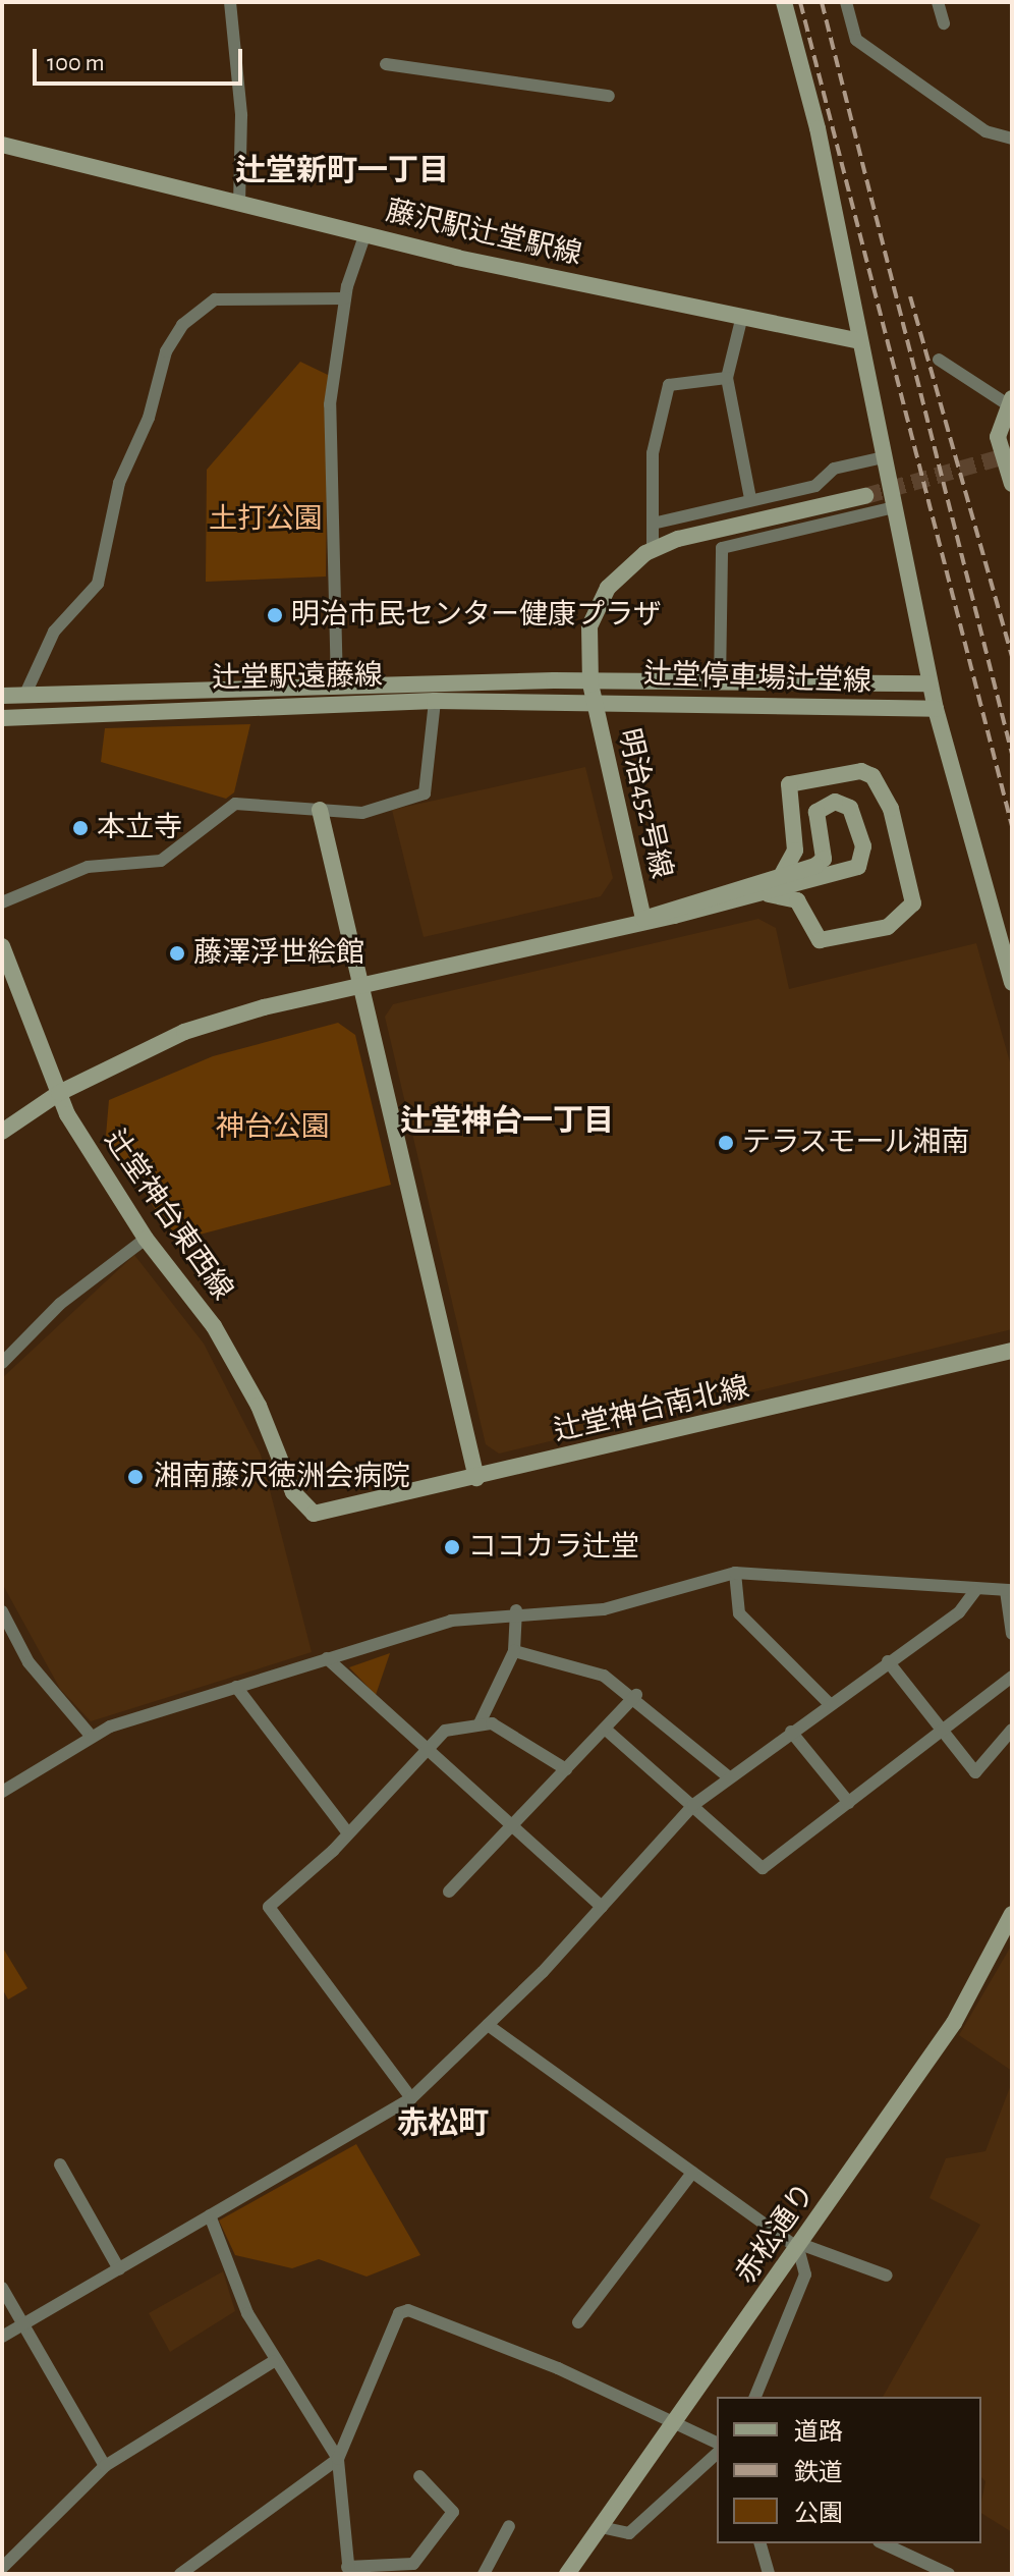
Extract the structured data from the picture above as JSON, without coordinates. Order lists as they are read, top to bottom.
{
  "streets": {
    "street": [
      "藤沢駅辻堂駅線",
      "辻堂駅遠藤線",
      "辻堂停車場辻堂線",
      "明治452号線",
      "辻堂神台東西線",
      "辻堂神台南北線",
      "赤松通り"
    ]
  },
  "crossings": [
    ["辻堂駅遠藤線", "辻堂停車場辻堂線"],
    ["辻堂駅遠藤線", "明治452号線"],
    ["辻堂停車場辻堂線", "明治452号線"],
    ["辻堂神台東西線", "辻堂神台南北線"]
  ],
  "districts": ["辻堂新町一丁目", "辻堂神台一丁目", "赤松町"],
  "parks": ["土打公園", "神台公園"],
  "places": [
    "明治市民センター健康プラザ",
    "本立寺",
    "藤澤浮世絵館",
    "テラスモール湘南",
    "湘南藤沢徳洲会病院",
    "ココカラ辻堂"
  ],
  "legend": ["道路", "鉄道", "公園"],
  "scale_bar": "100 m"
}
